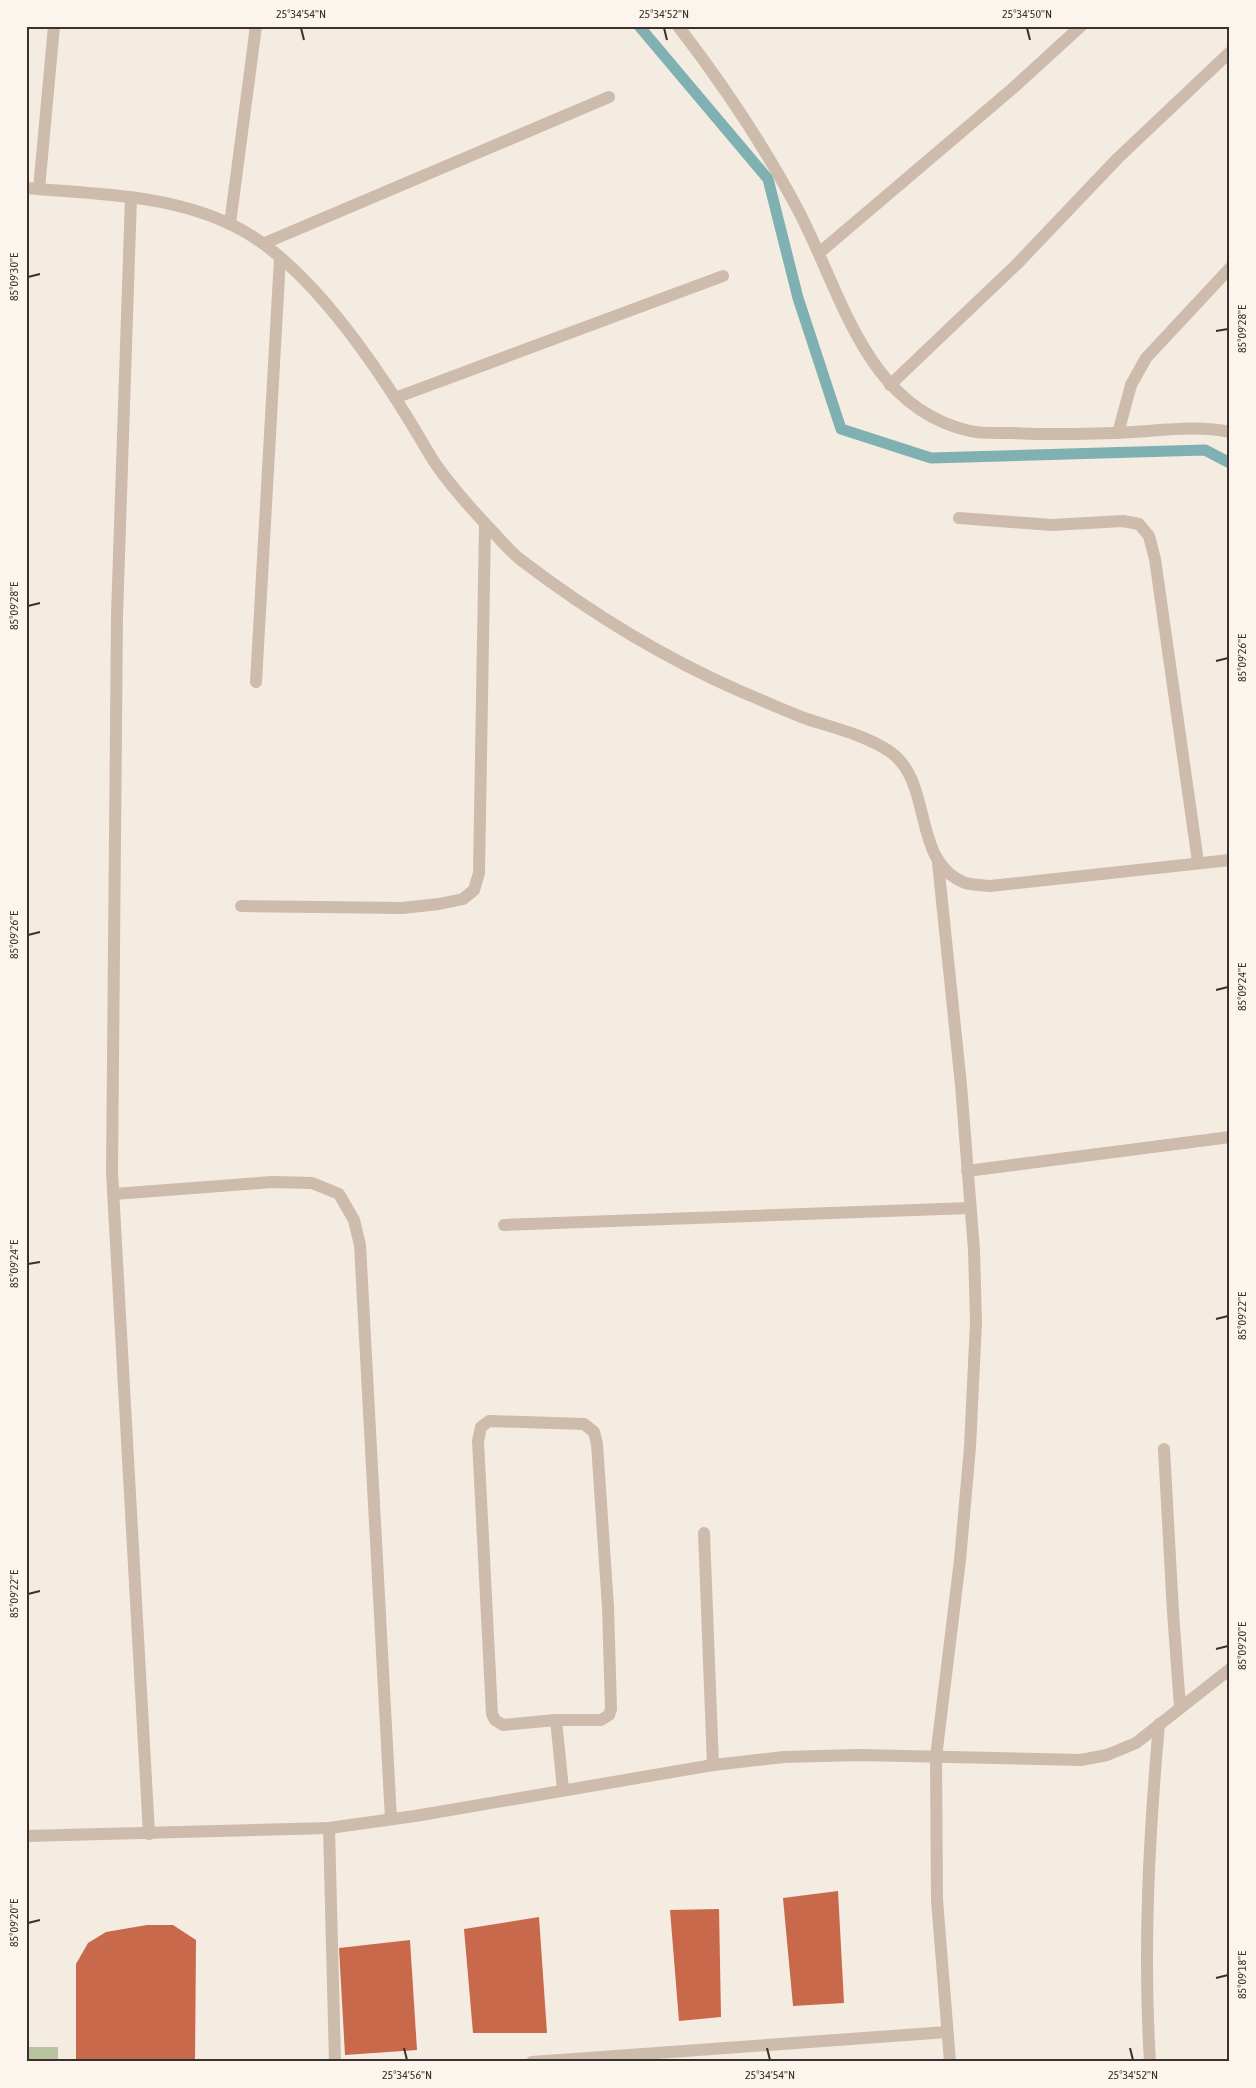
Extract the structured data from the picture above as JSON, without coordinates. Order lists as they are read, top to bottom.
{
  "coordinates": [
    "25°34'54\"N",
    "25°34'52\"N",
    "25°34'50\"N",
    "85°09'30\"E",
    "85°09'28\"E",
    "85°09'26\"E",
    "85°09'24\"E",
    "85°09'22\"E",
    "85°09'20\"E",
    "85°09'18\"E",
    "25°34'56\"N"
  ]
}
